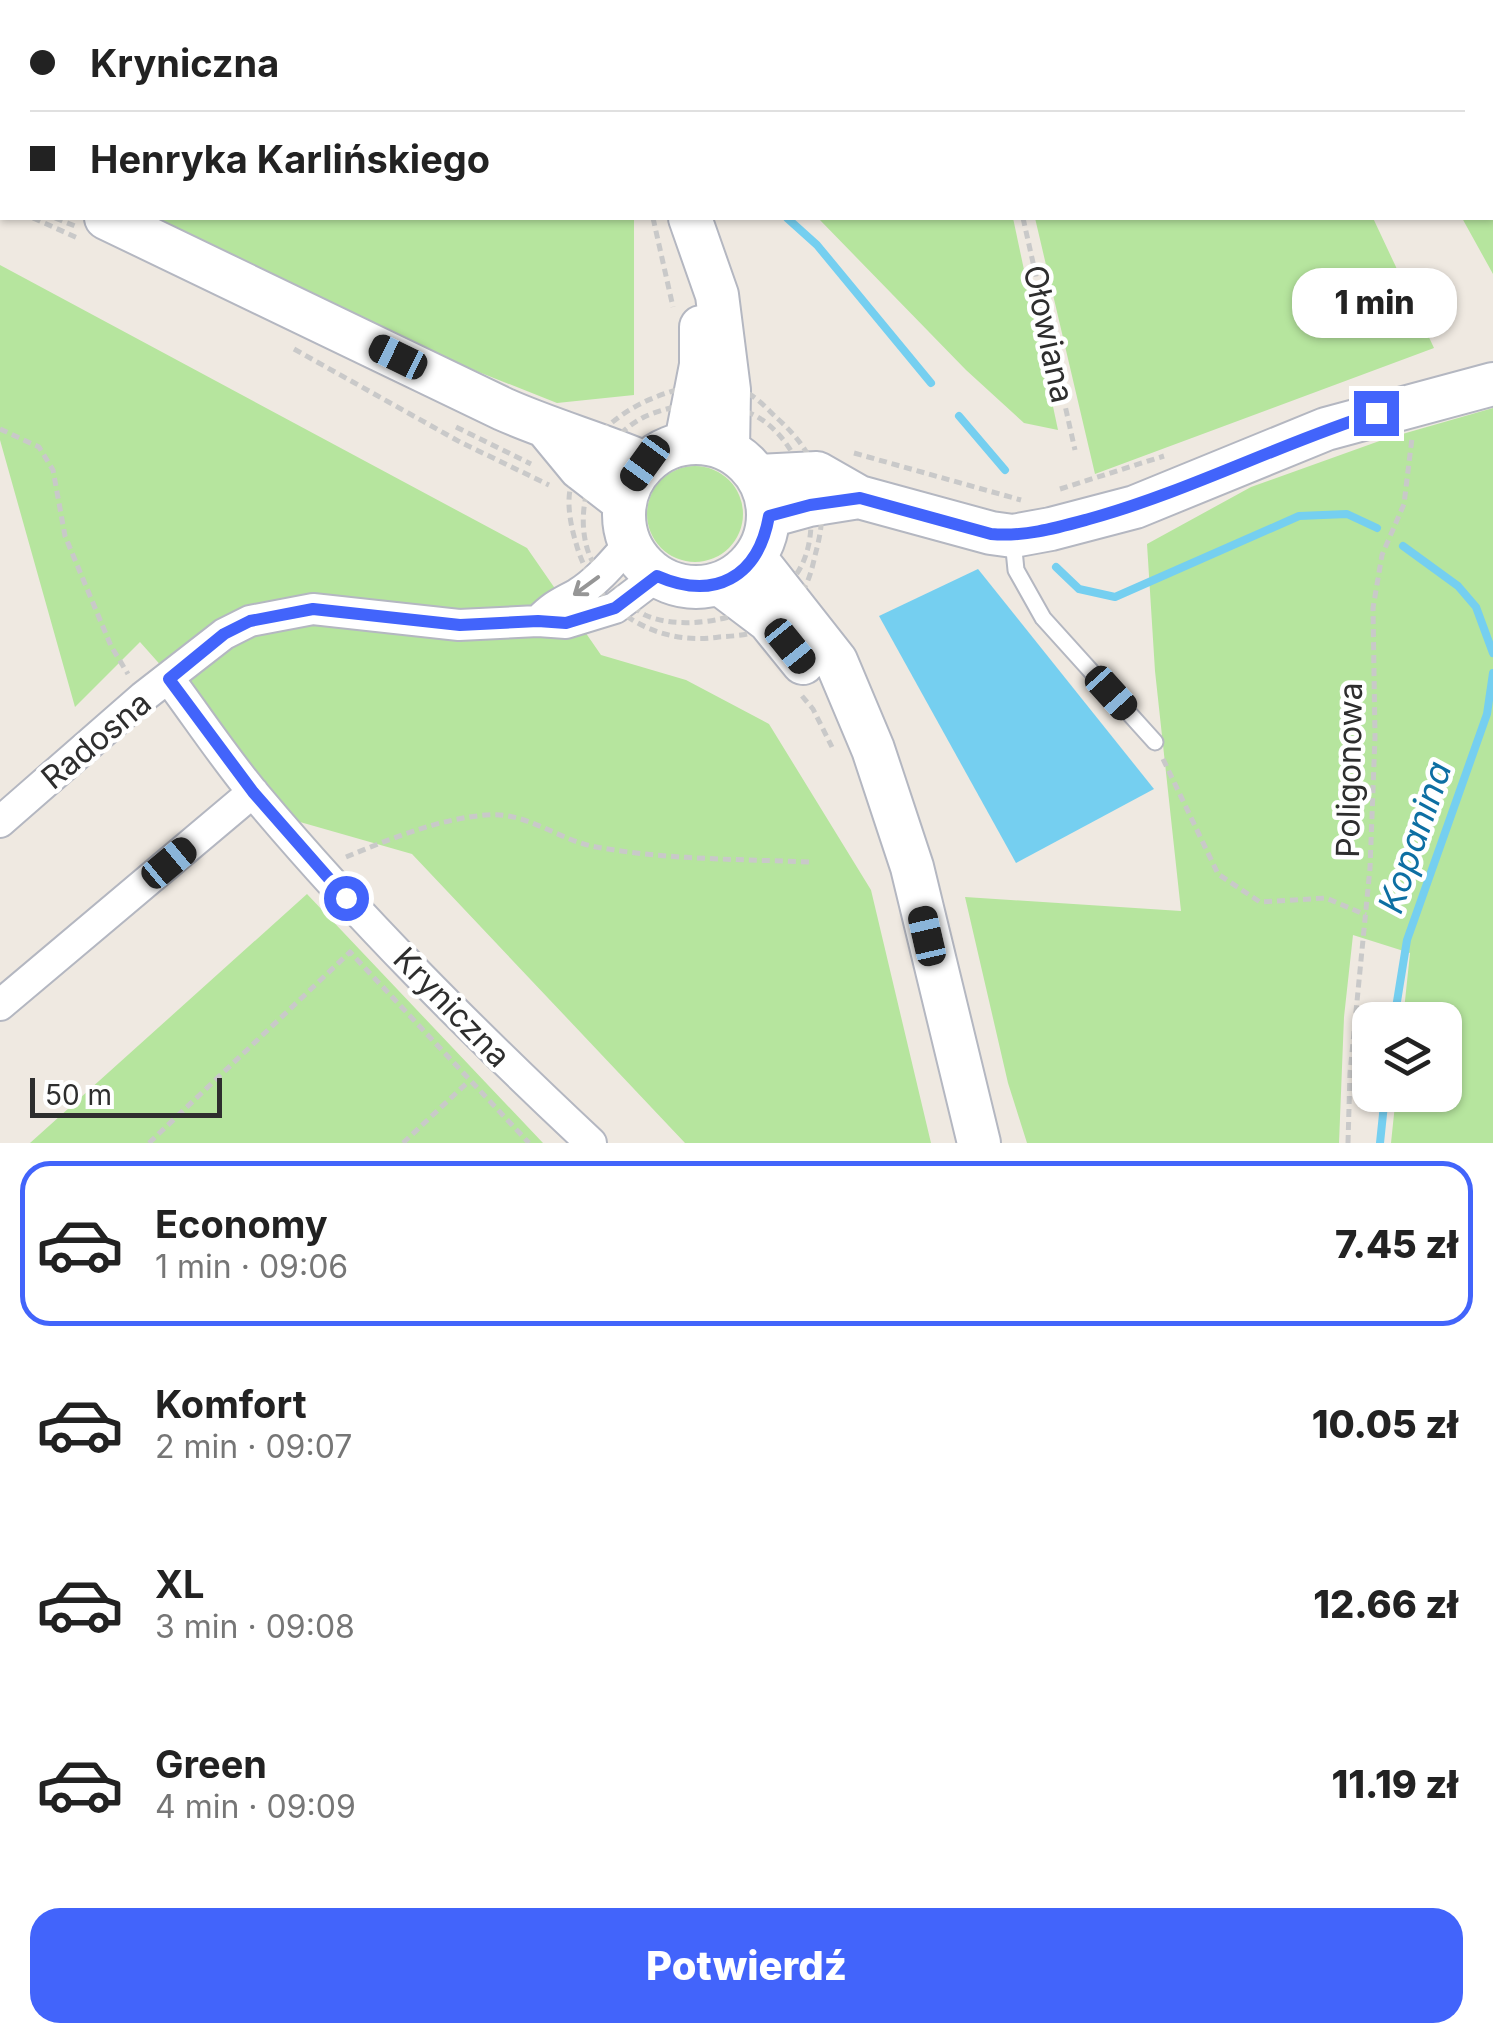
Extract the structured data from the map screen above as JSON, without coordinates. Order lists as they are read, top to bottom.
{
  "streets": {
    "street": ["Radosna", "Kryniczna"],
    "path": ["Ołowiana", "Poligonowa"]
  },
  "crossings": [
    ["Radosna", "Kryniczna"]
  ],
  "water": ["Kopanina"],
  "scale_bar": "50 m",
  "page": {
    "banner": ["Kryniczna", "Henryka Karlińskiego"],
    "bubble": "1 min",
    "scale": "50 m",
    "list": [
      {
        "name": "Economy",
        "note": "1 min · 09:06",
        "value": "7.45 zł"
      },
      {
        "name": "Komfort",
        "note": "2 min · 09:07",
        "value": "10.05 zł"
      },
      {
        "name": "XL",
        "note": "3 min · 09:08",
        "value": "12.66 zł"
      },
      {
        "name": "Green",
        "note": "4 min · 09:09",
        "value": "11.19 zł"
      }
    ],
    "buttons": "Potwierdź"
  }
}
